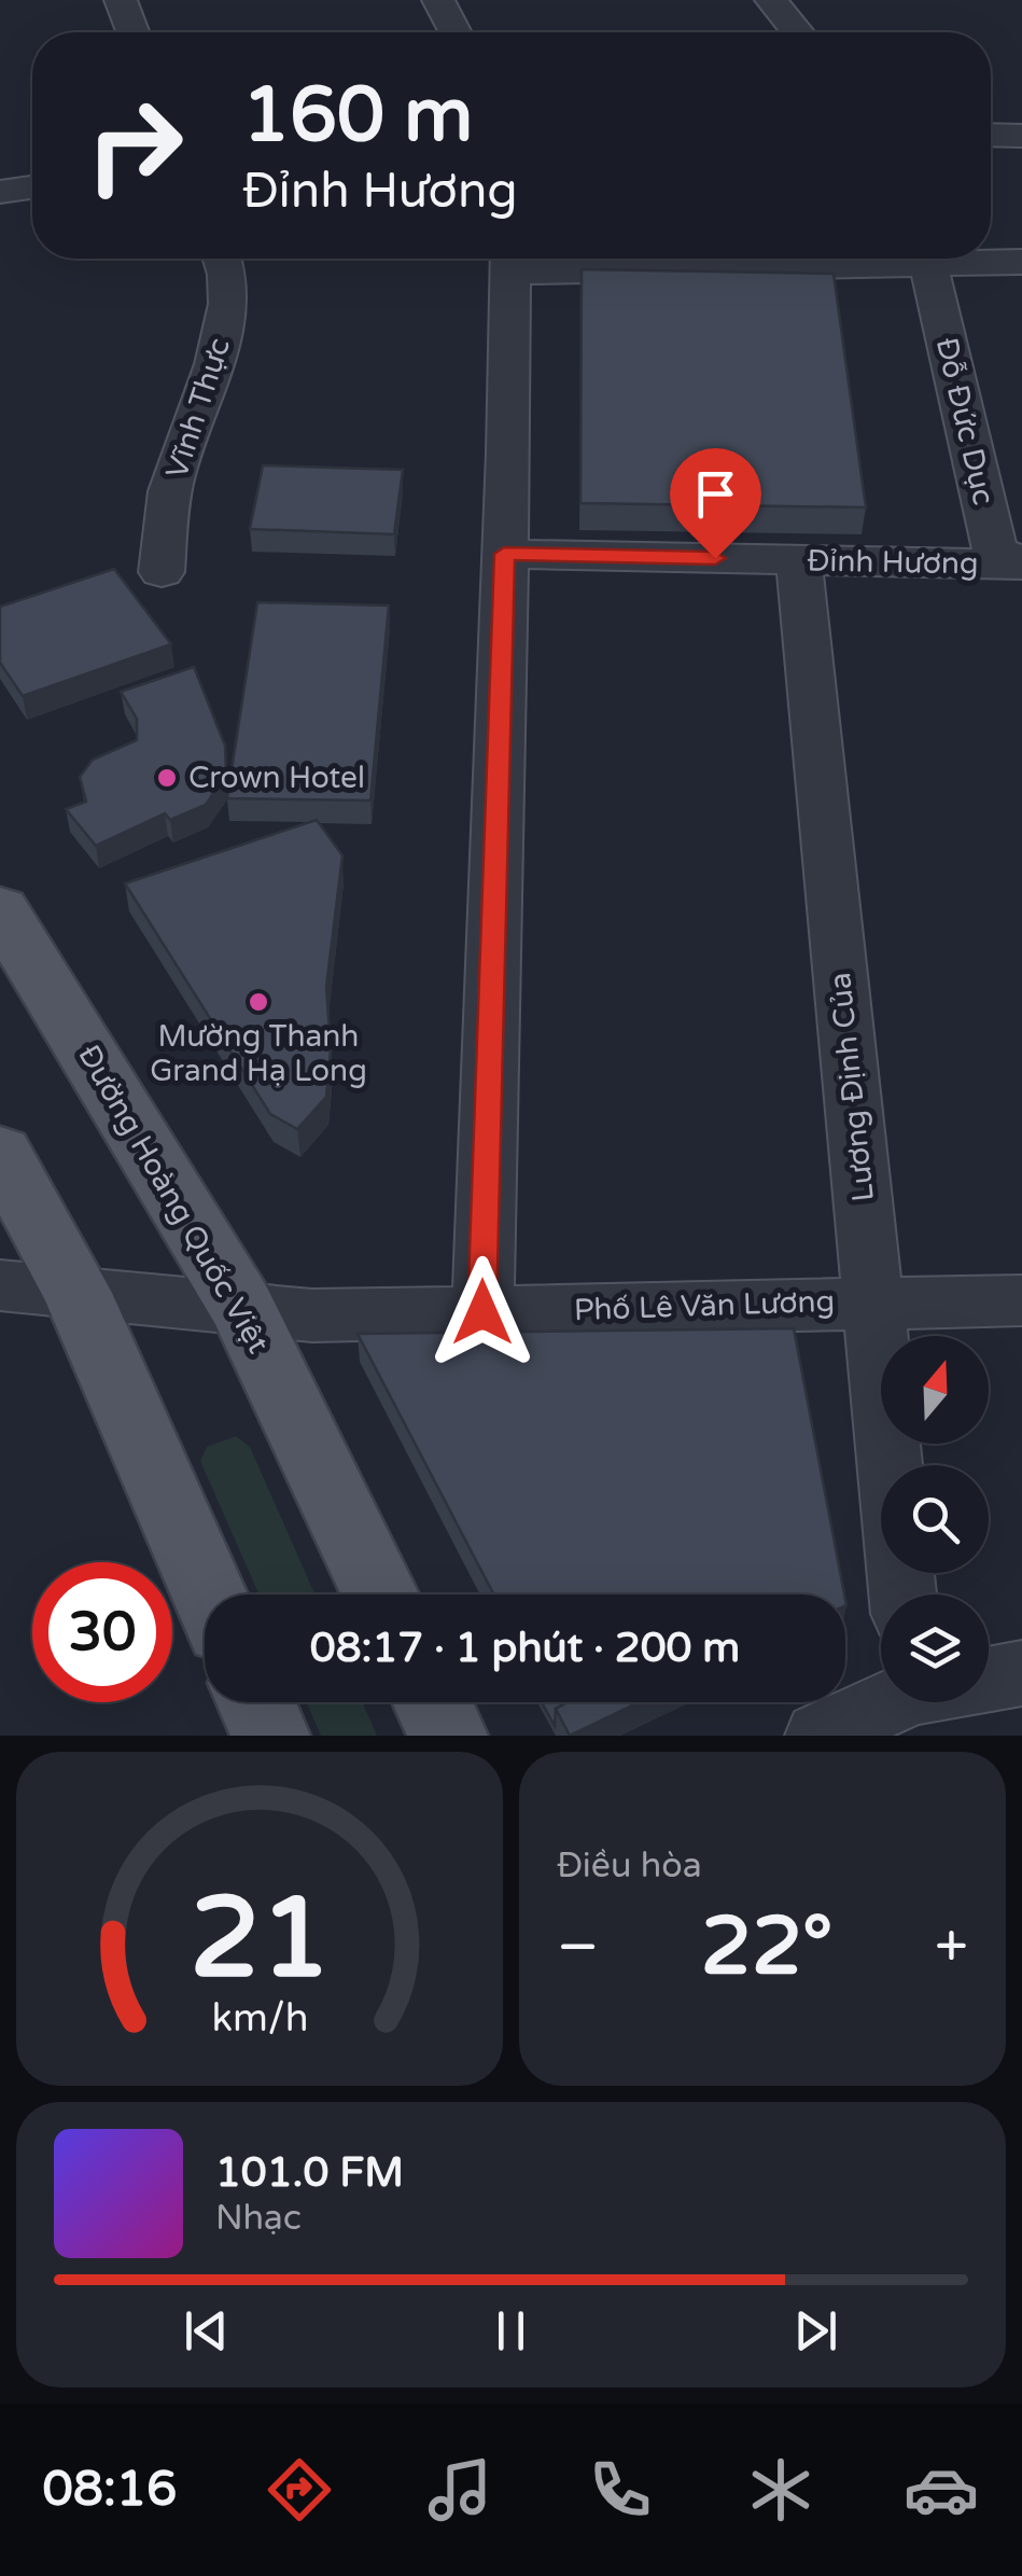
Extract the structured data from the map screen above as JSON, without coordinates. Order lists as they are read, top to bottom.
{
  "streets": {
    "main road": ["Đường Hoàng Quốc Việt"],
    "street": [
      "Vĩnh Thực",
      "Đỗ Đức Dục",
      "Đỉnh Hương",
      "Lương Định Của",
      "Phố Lê Văn Lương"
    ]
  },
  "crossings": [
    ["Đỗ Đức Dục", "Đỉnh Hương"],
    ["Đỉnh Hương", "Lương Định Của"],
    ["Lương Định Của", "Phố Lê Văn Lương"],
    ["Đường Hoàng Quốc Việt", "Phố Lê Văn Lương"]
  ],
  "places": ["Crown Hotel", "Mường Thanh Grand Hạ Long"],
  "north": "top",
  "page": {
    "turn": ["160 m", "Đỉnh Hương"],
    "limit": "30",
    "trip": "08:17 · 1 phút · 200 m",
    "tile": "Điều hòa",
    "heat": ["−", "22°", "+"],
    "song": ["101.0 FM", "Nhạc"],
    "tabs": "08:16",
    "gauge": ["21", "km/h"]
  }
}
